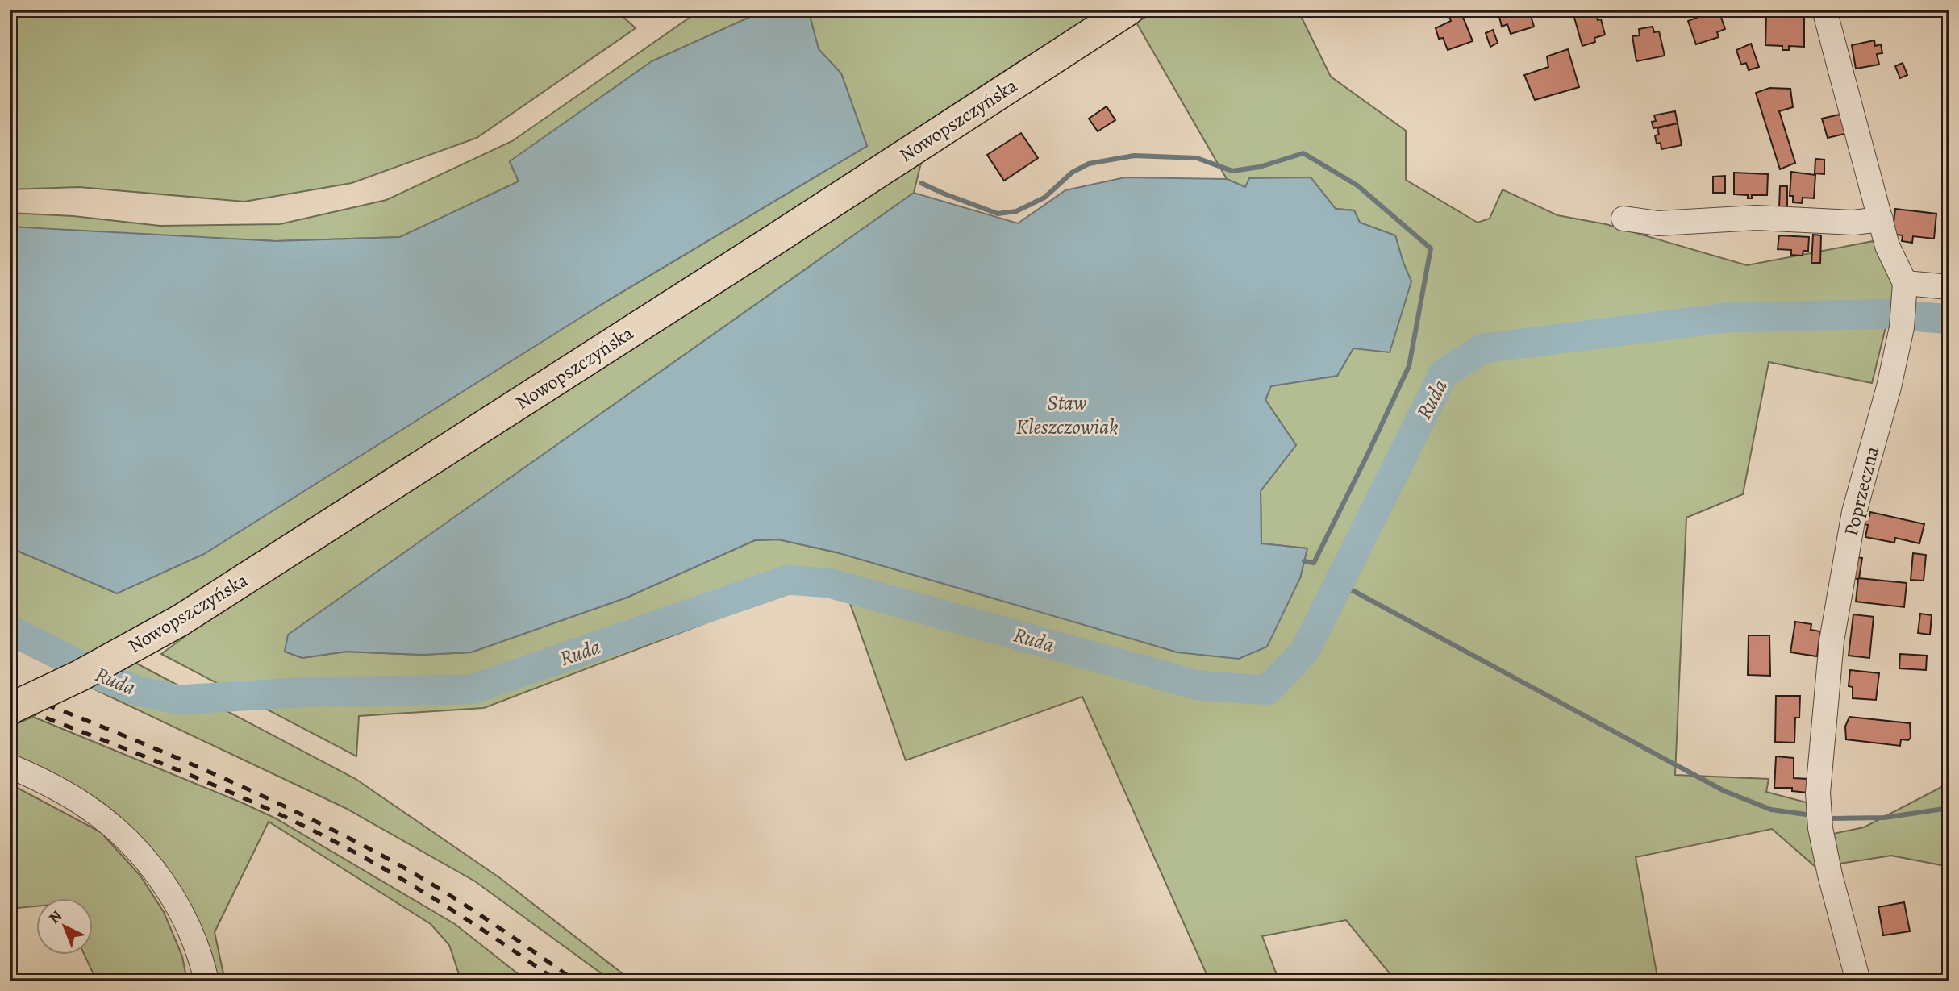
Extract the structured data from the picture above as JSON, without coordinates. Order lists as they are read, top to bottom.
{
  "streets": {
    "main road": ["Nowopszczyńska"],
    "street": ["Poprzeczna"]
  },
  "water": ["Ruda", "Staw Kleszczowiak"],
  "north": "top left"
}
